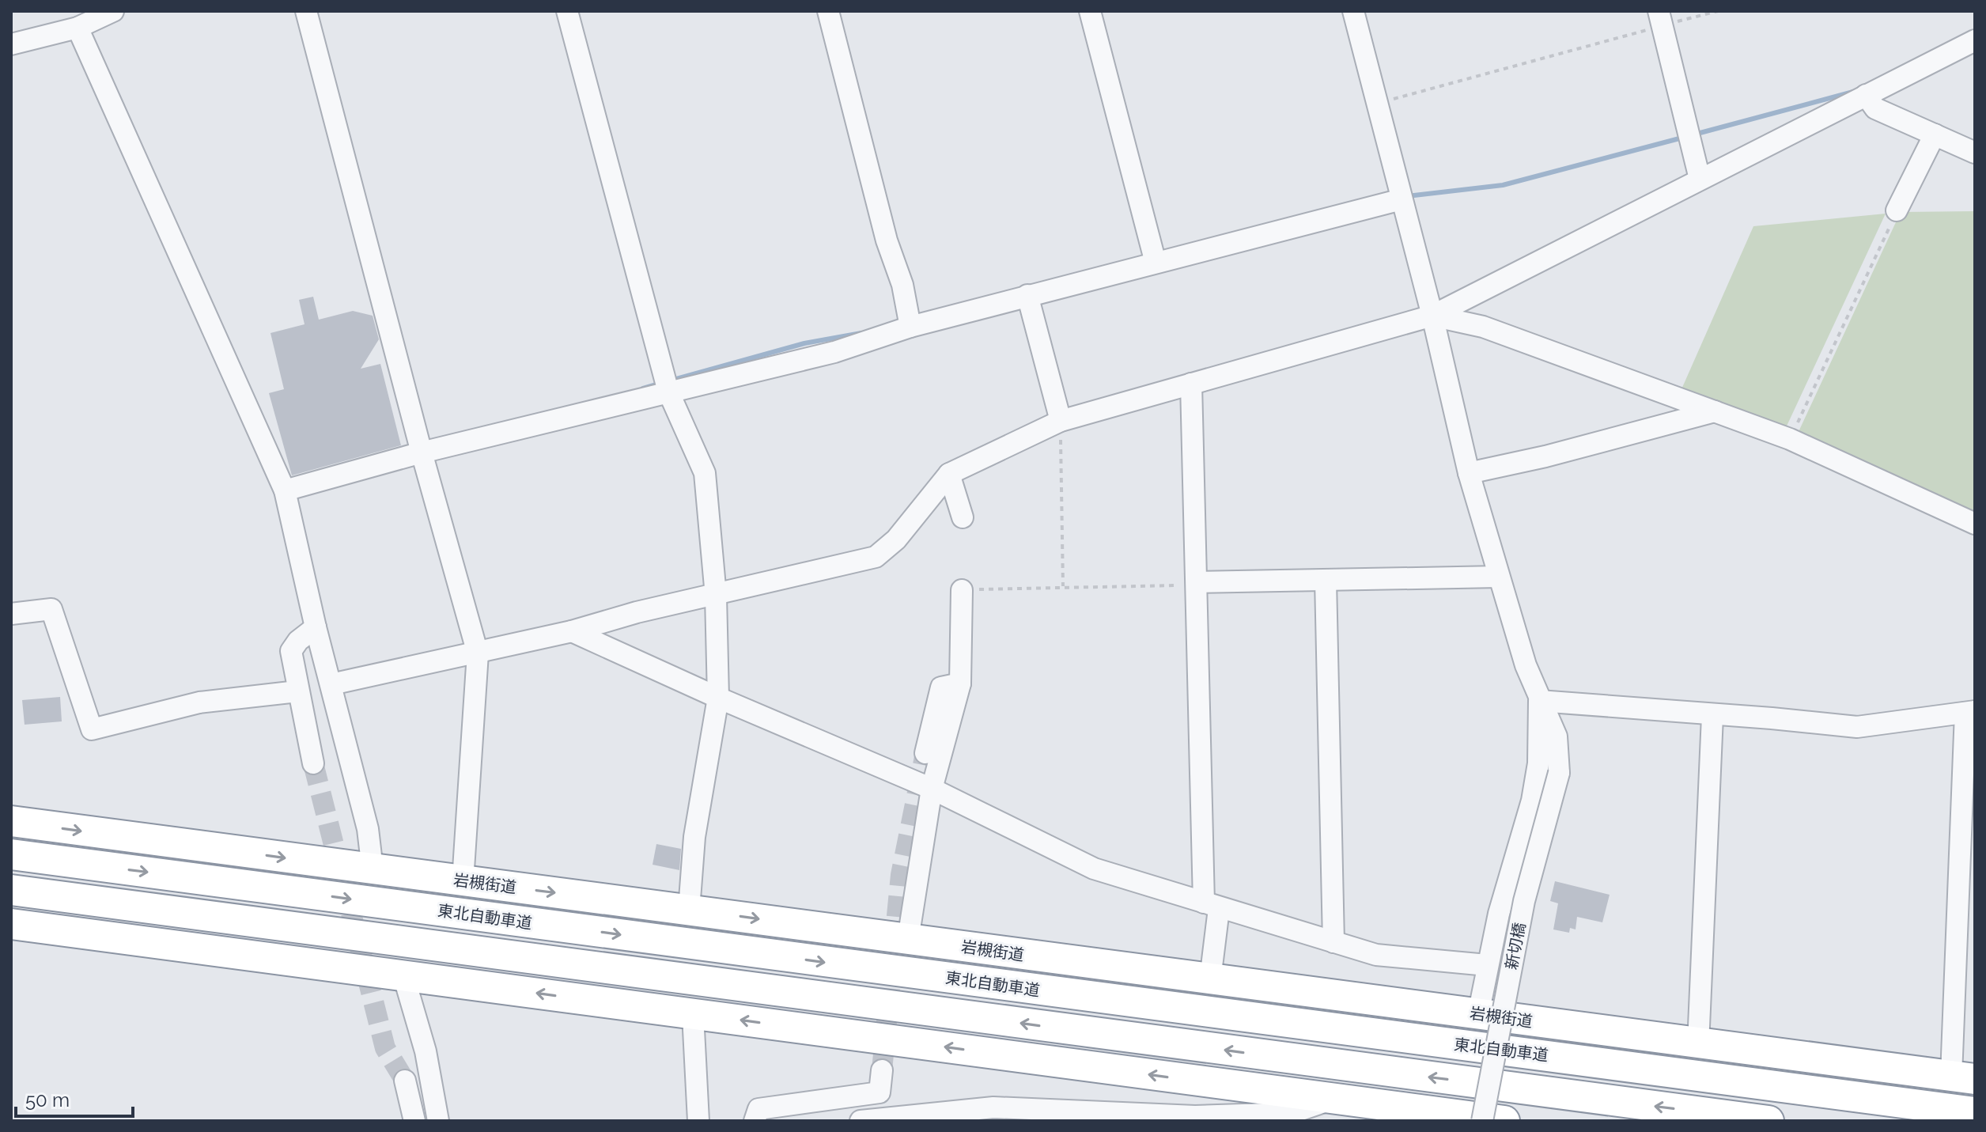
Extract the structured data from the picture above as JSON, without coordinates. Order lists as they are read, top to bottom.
{
  "streets": {
    "highway": ["岩槻街道", "東北自動車道"],
    "street": ["新切橋"]
  },
  "scale_bar": "50 m"
}
